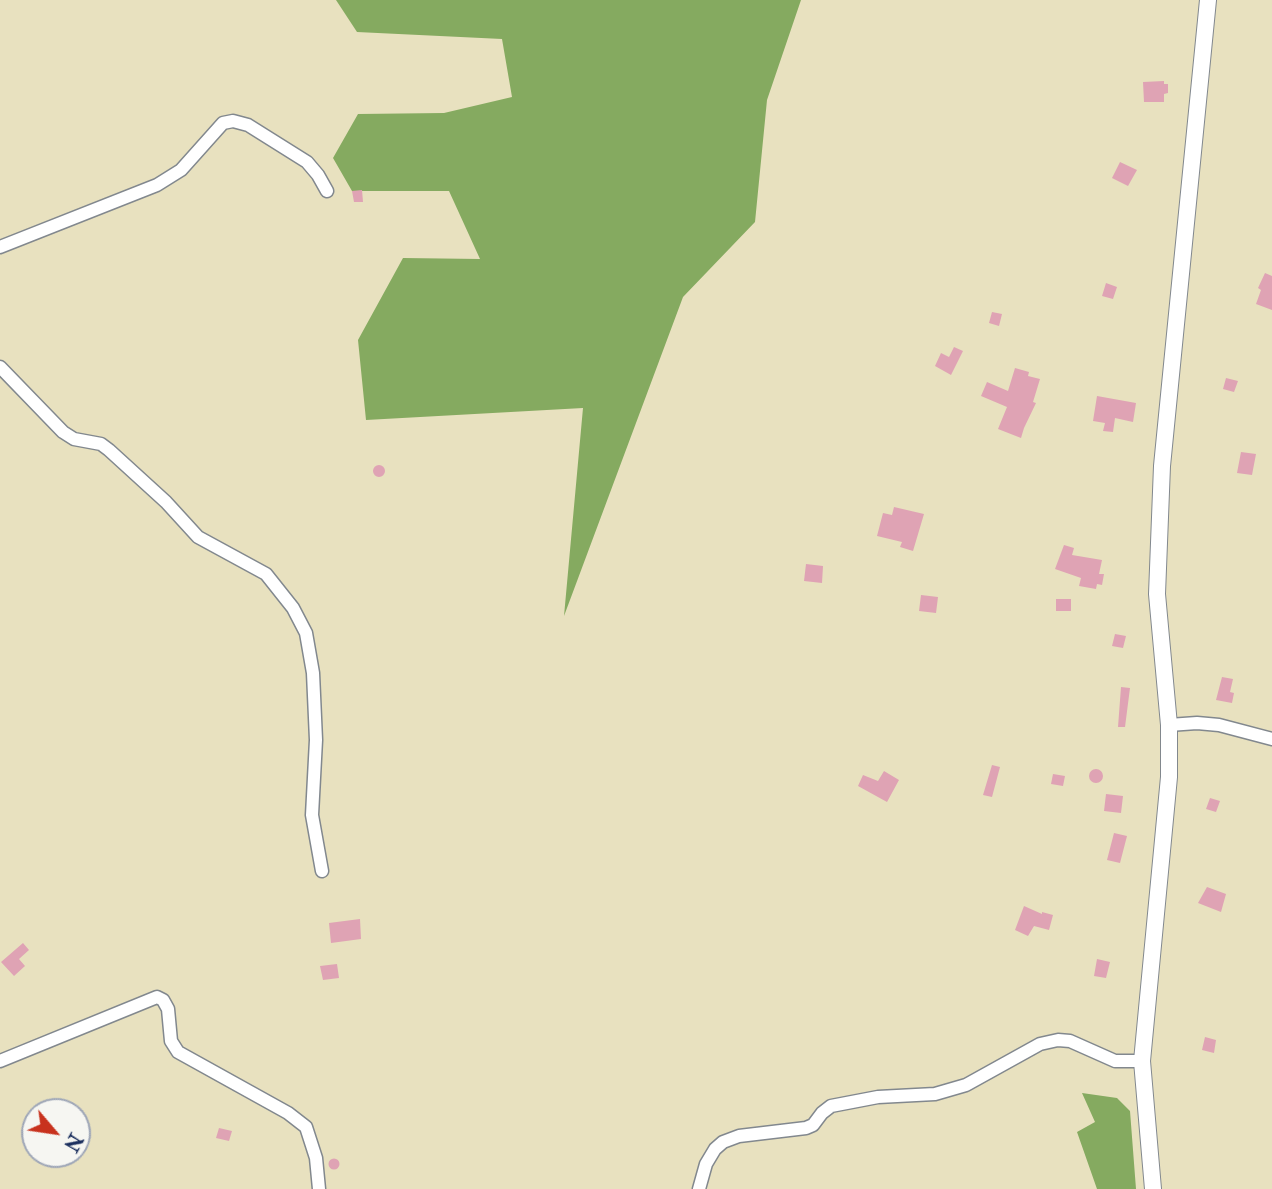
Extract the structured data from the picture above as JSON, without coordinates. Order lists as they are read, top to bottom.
{
  "north": "bottom right"
}
